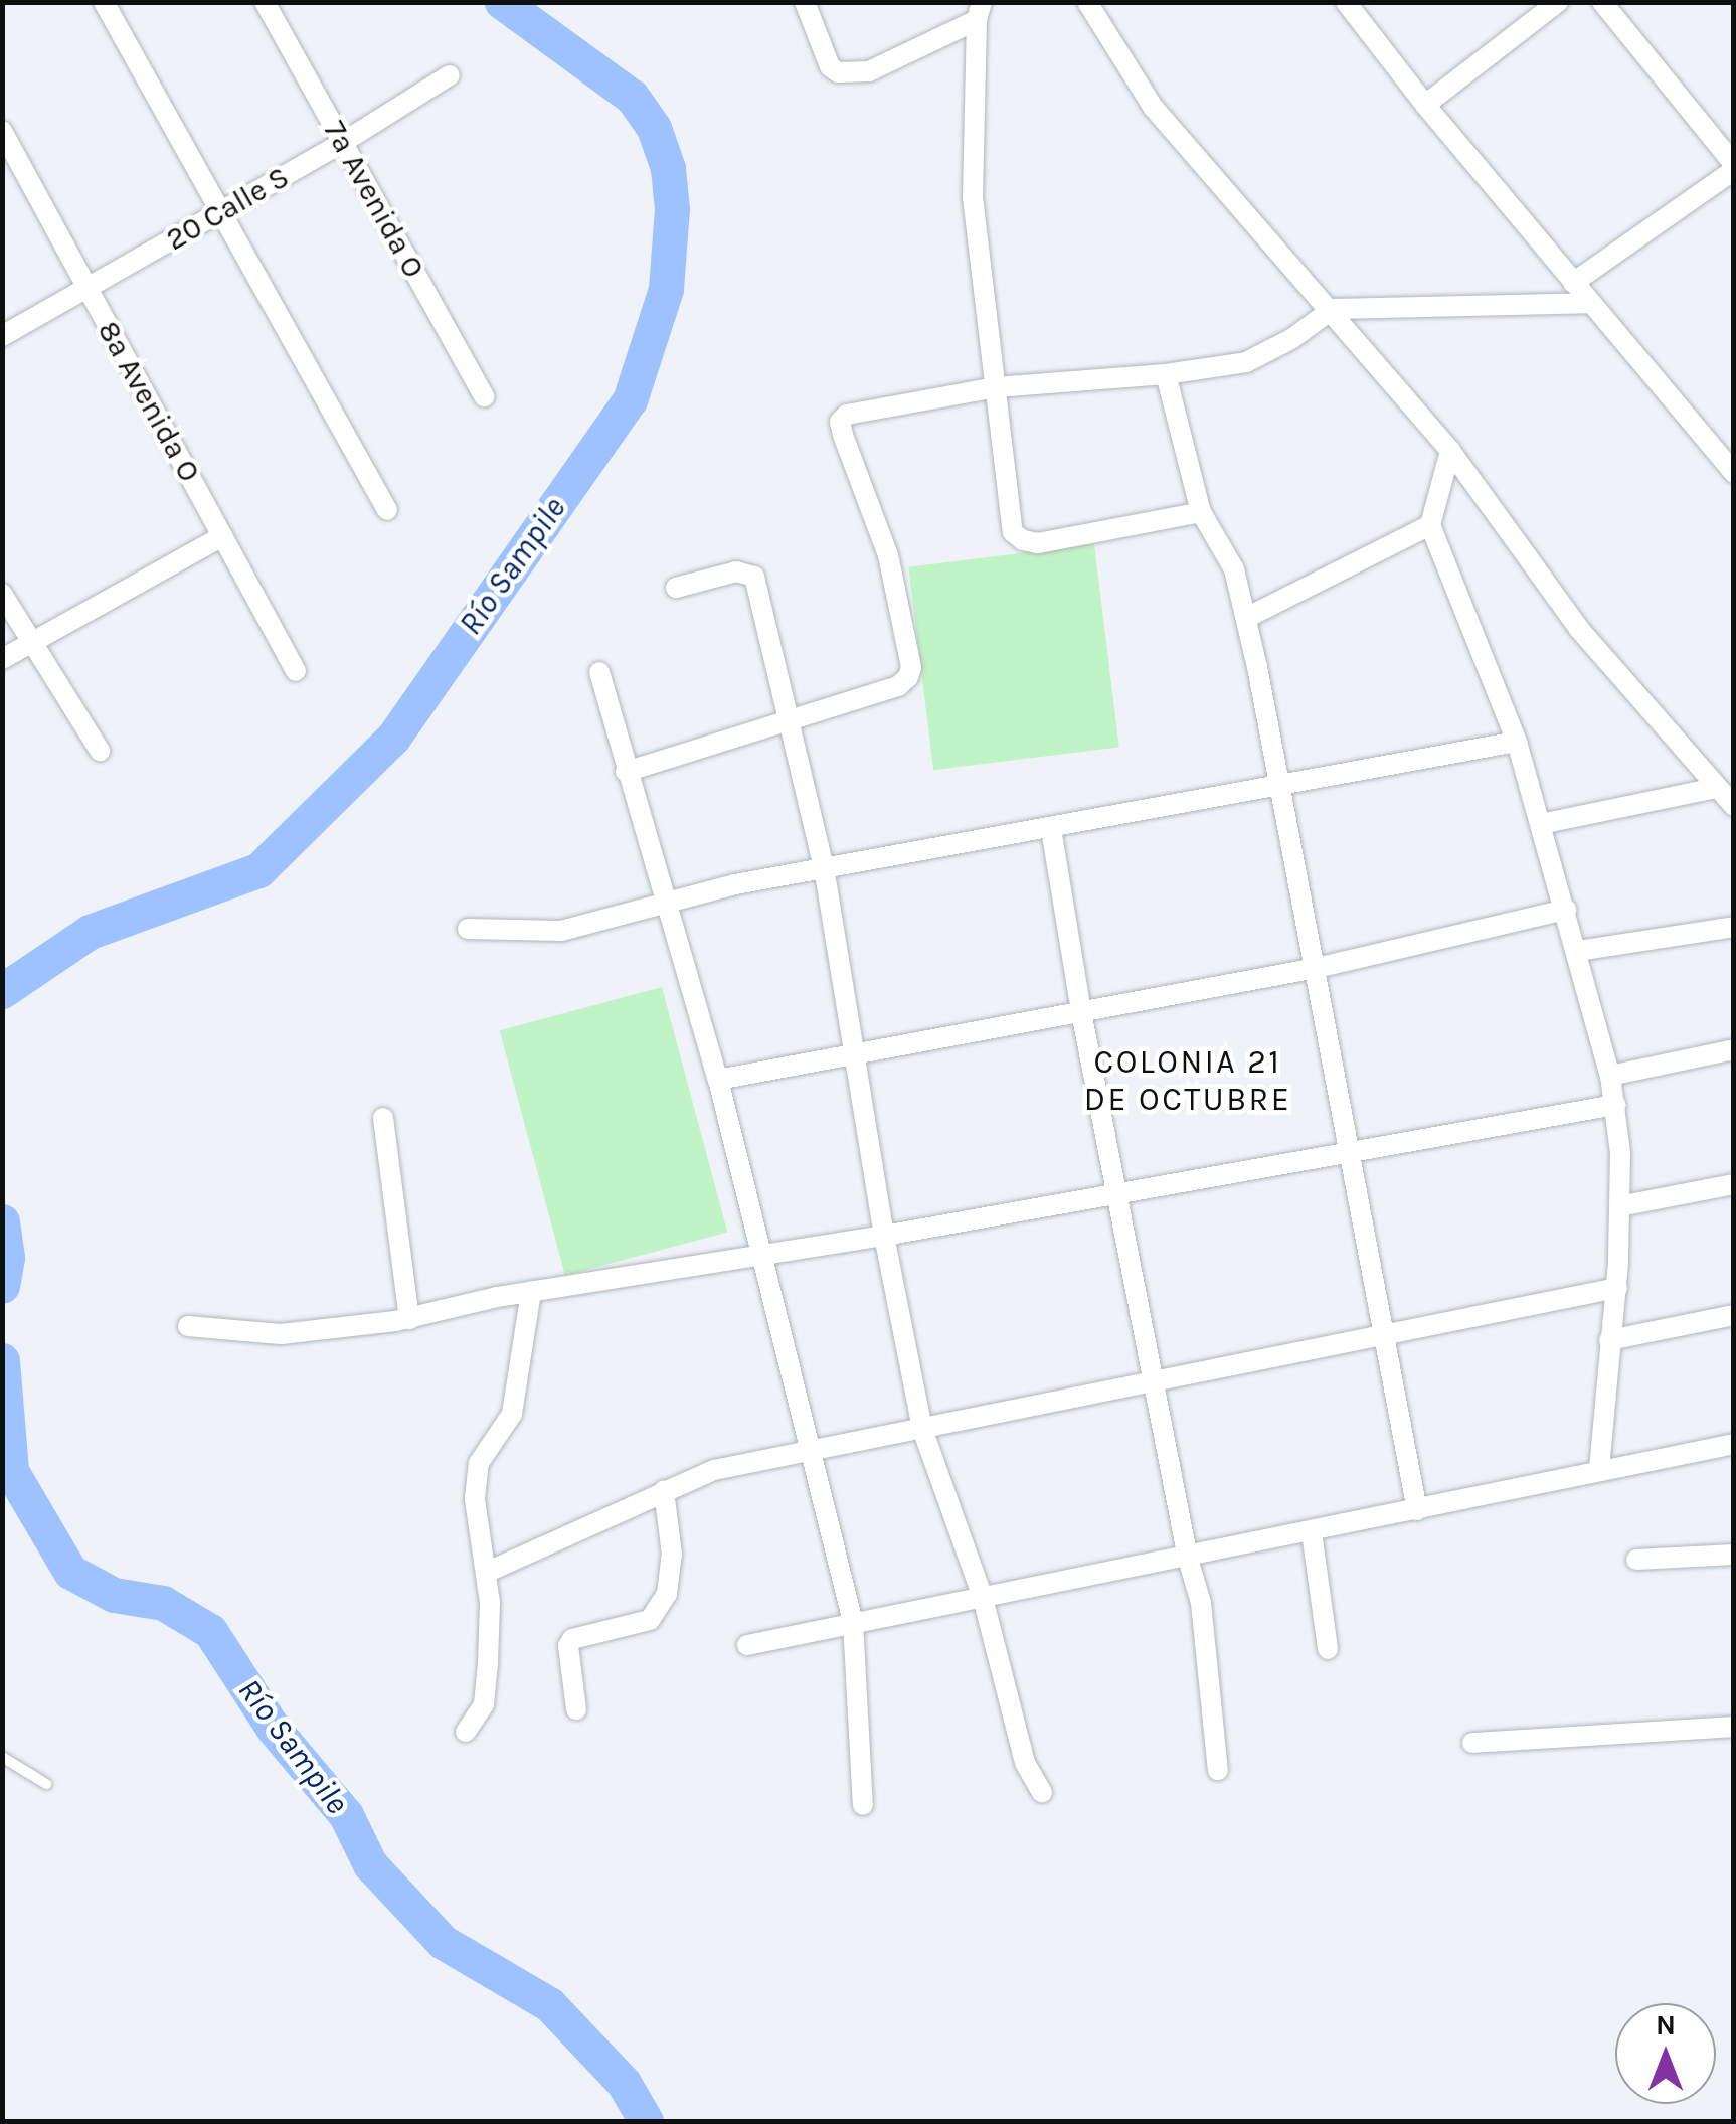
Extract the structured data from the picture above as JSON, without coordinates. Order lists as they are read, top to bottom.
{
  "streets": {
    "street": ["7a Avenida O", "20 Calle S", "8a Avenida O"]
  },
  "crossings": [
    ["7a Avenida O", "20 Calle S"],
    ["20 Calle S", "8a Avenida O"]
  ],
  "districts": ["COLONIA 21 DE OCTUBRE"],
  "water": ["Río Sampile"],
  "north": "top"
}
